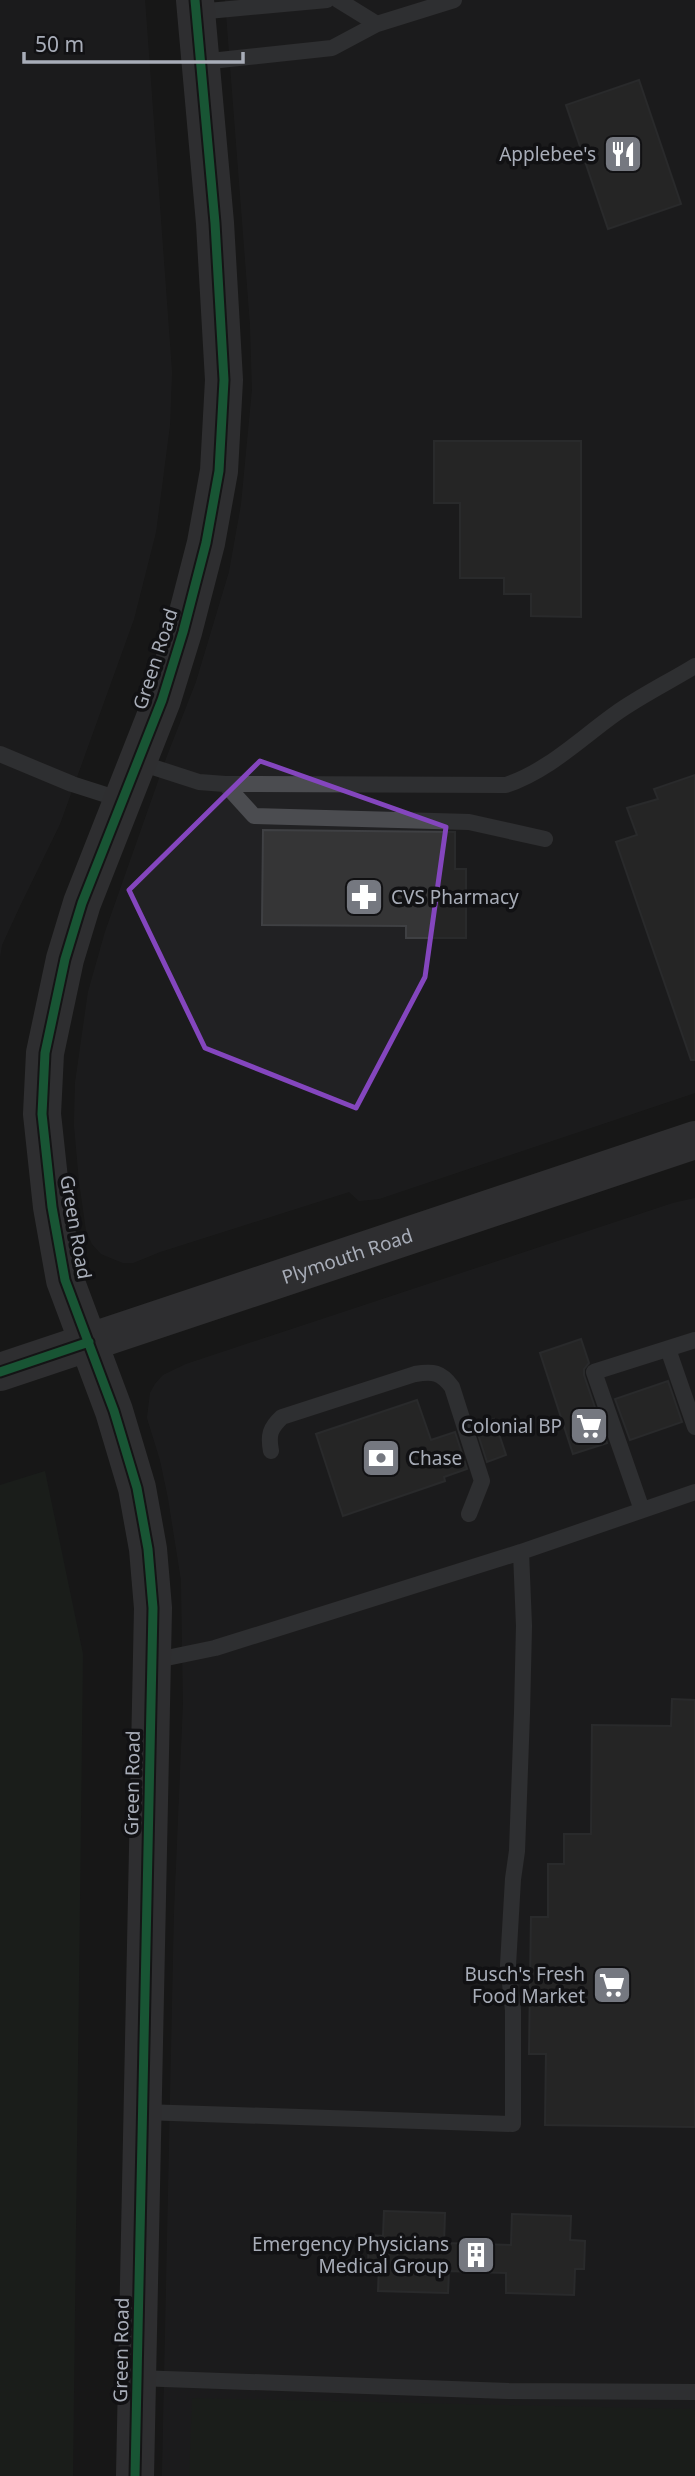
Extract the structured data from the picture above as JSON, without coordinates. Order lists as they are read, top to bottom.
{
  "streets": {
    "street": ["Green Road", "Plymouth Road"]
  },
  "crossings": [
    ["Green Road", "Plymouth Road"]
  ],
  "places": {
    "restaurant": ["Applebee's"],
    "pharmacy": ["CVS Pharmacy"],
    "supermarket": ["Colonial BP", "Busch's Fresh Food Market"],
    "bank": ["Chase"],
    "building": ["Emergency Physicians Medical Group"]
  },
  "scale_bar": "50 m"
}
